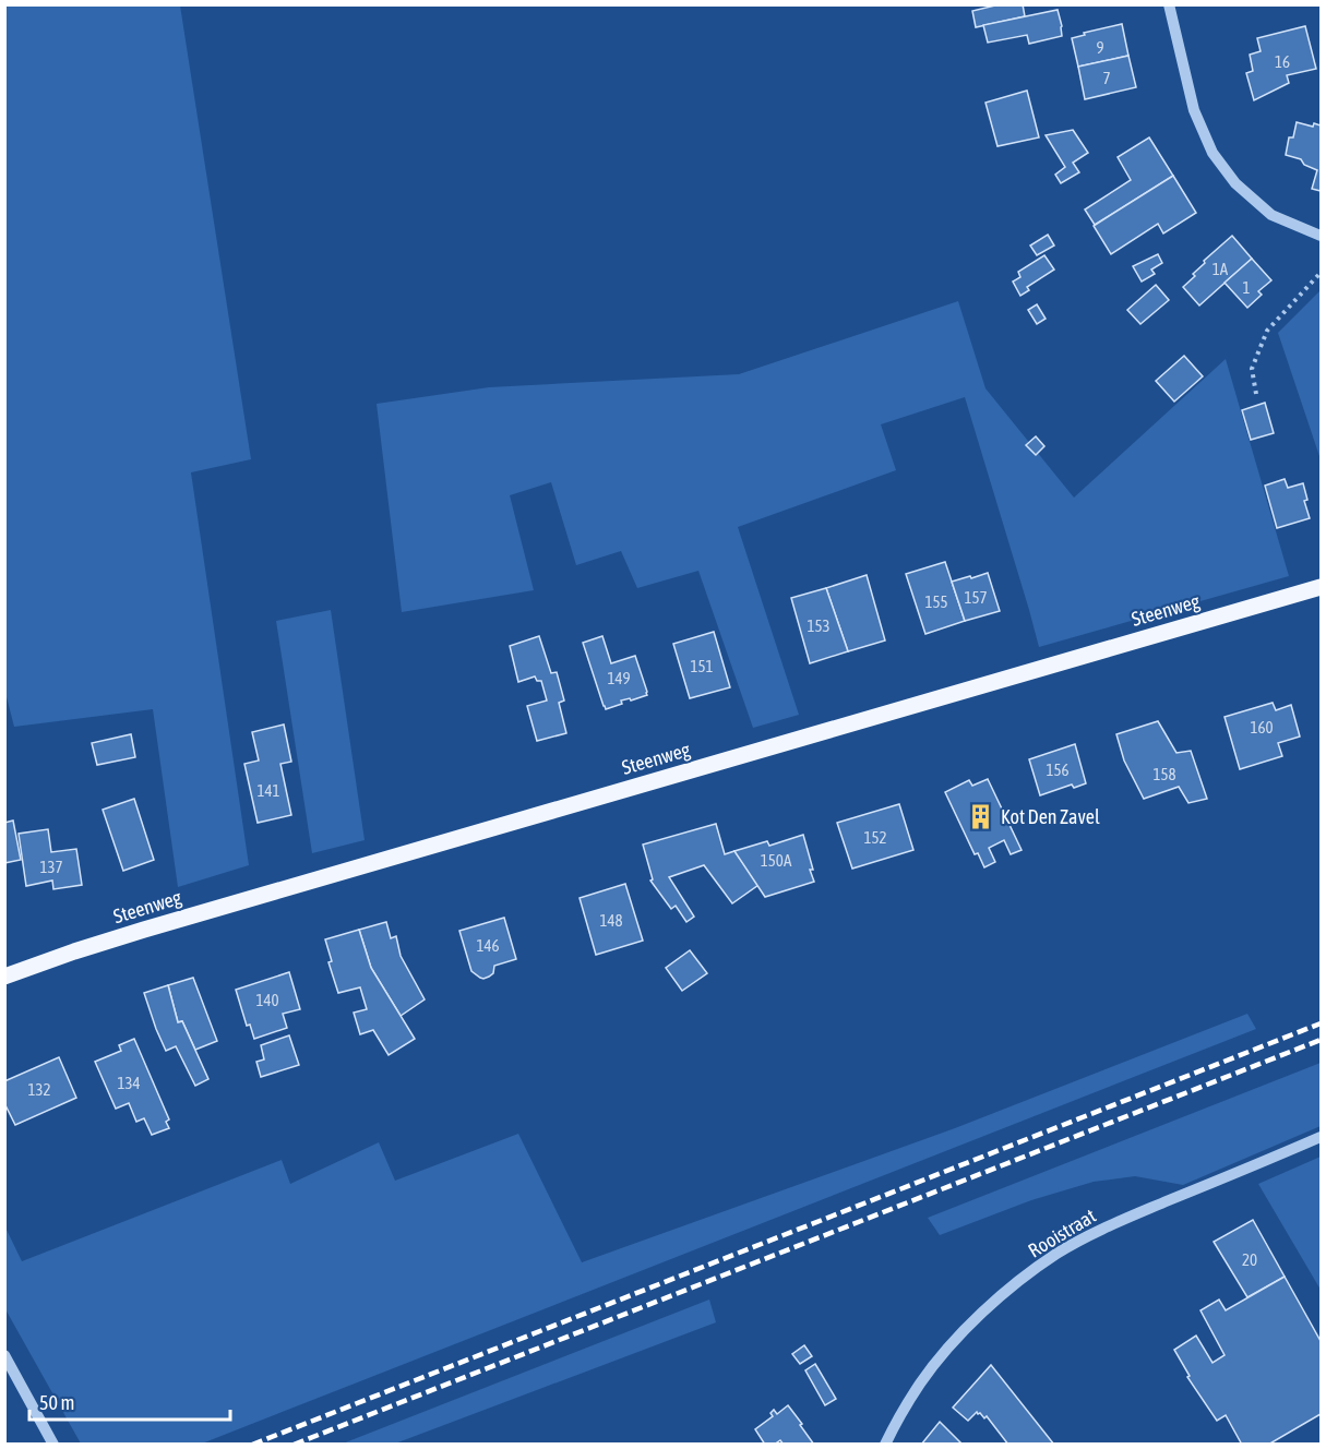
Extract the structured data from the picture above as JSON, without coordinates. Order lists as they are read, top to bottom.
{
  "streets": {
    "main road": ["Steenweg"],
    "street": ["Rooistraat"]
  },
  "places": {
    "building": ["Kot Den Zavel"]
  },
  "house_numbers": [
    "9",
    "16",
    "7",
    "1A",
    "1",
    "157",
    "155",
    "153",
    "151",
    "149",
    "160",
    "156",
    "158",
    "141",
    "152",
    "150A",
    "137",
    "148",
    "146",
    "140",
    "134",
    "132",
    "20"
  ],
  "scale_bar": "50 m"
}
